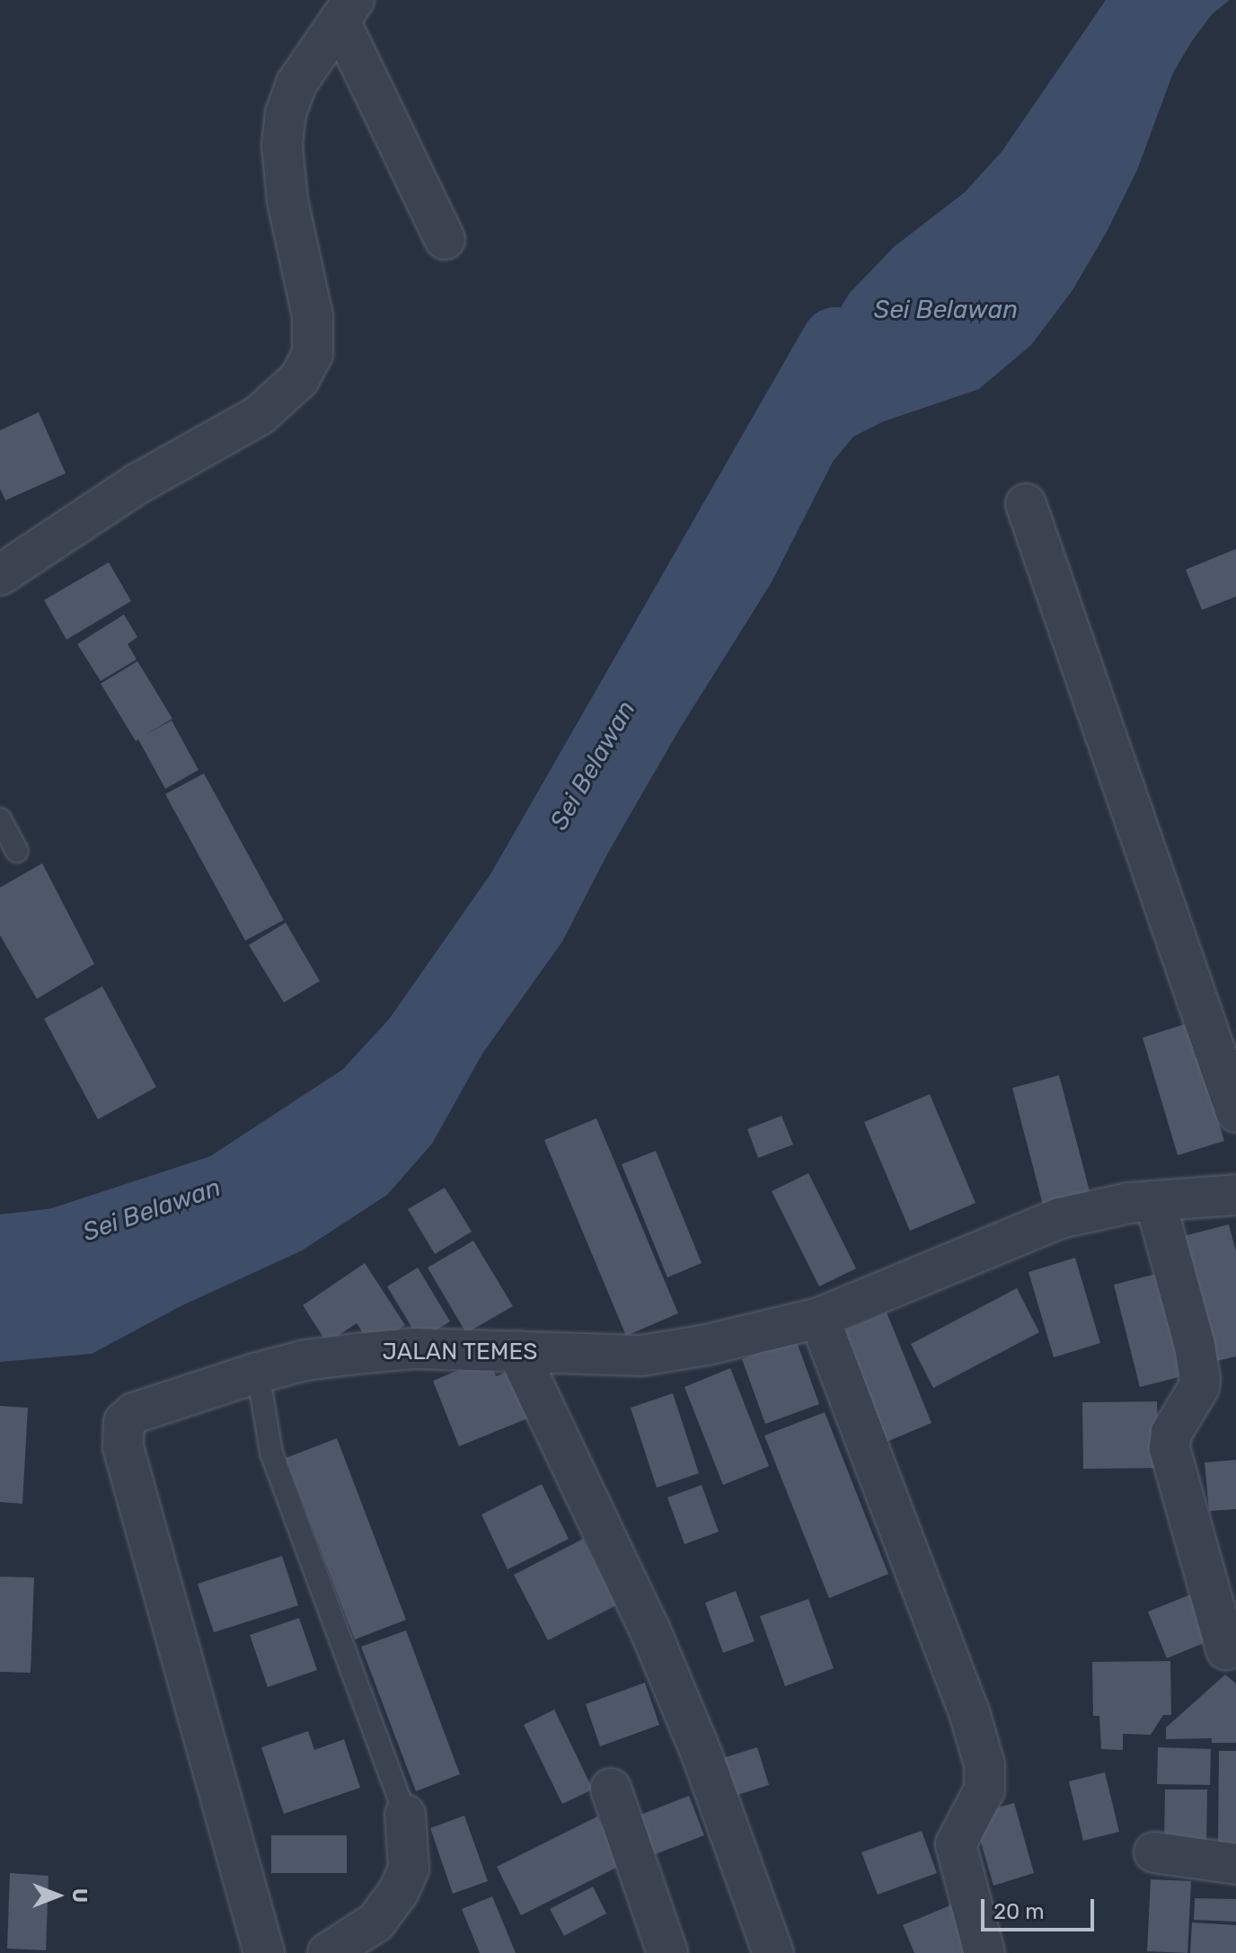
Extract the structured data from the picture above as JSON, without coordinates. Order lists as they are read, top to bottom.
{
  "streets": {
    "street": ["JALAN TEMES"]
  },
  "water": ["Sei Belawan"],
  "scale_bar": "20 m",
  "north": "right"
}
